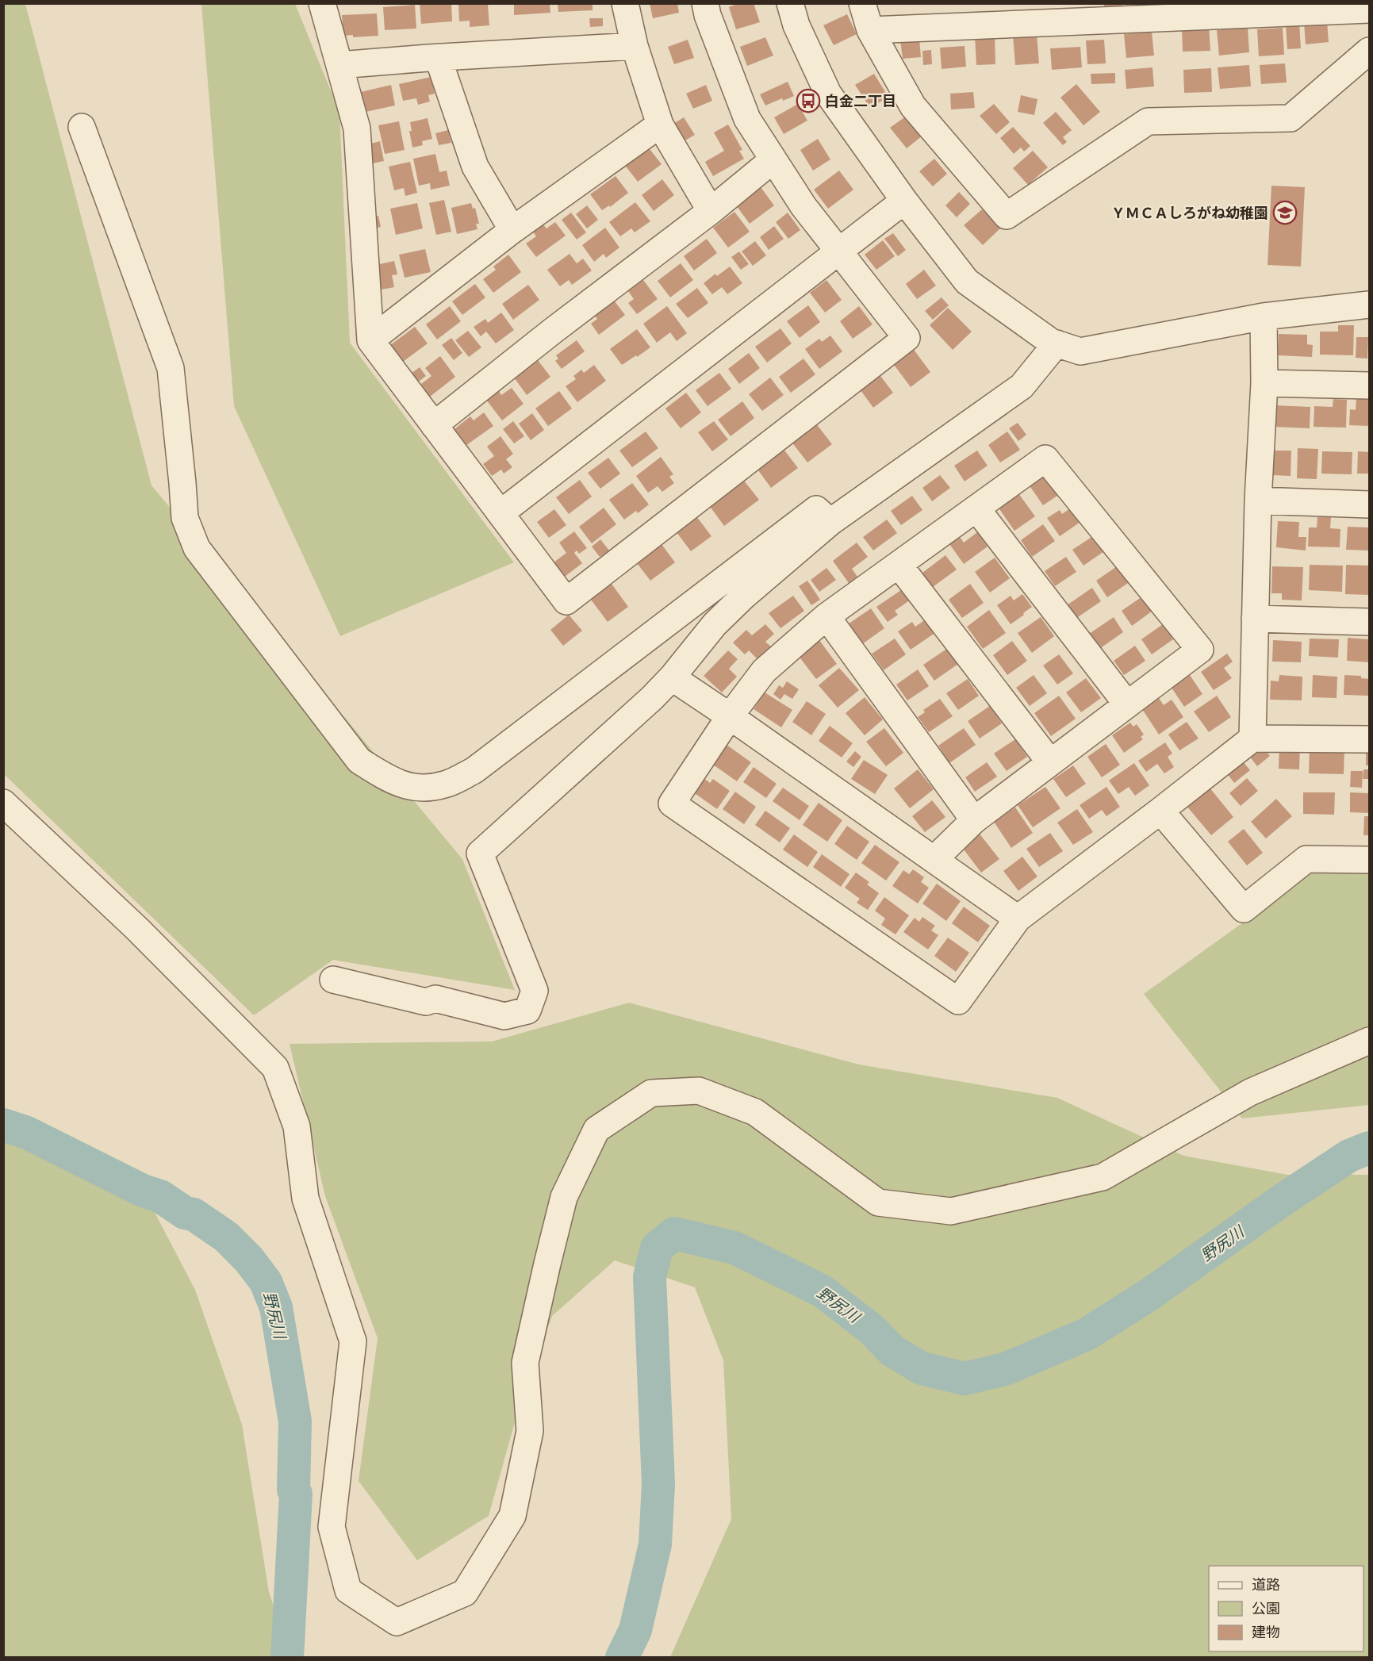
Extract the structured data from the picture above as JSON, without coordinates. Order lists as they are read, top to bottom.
{
  "water": ["野尻川"],
  "places": {
    "bus stop": ["白金二丁目"],
    "school or university": ["ＹＭＣＡしろがね幼稚園"]
  },
  "legend": ["道路", "公園", "建物"]
}
